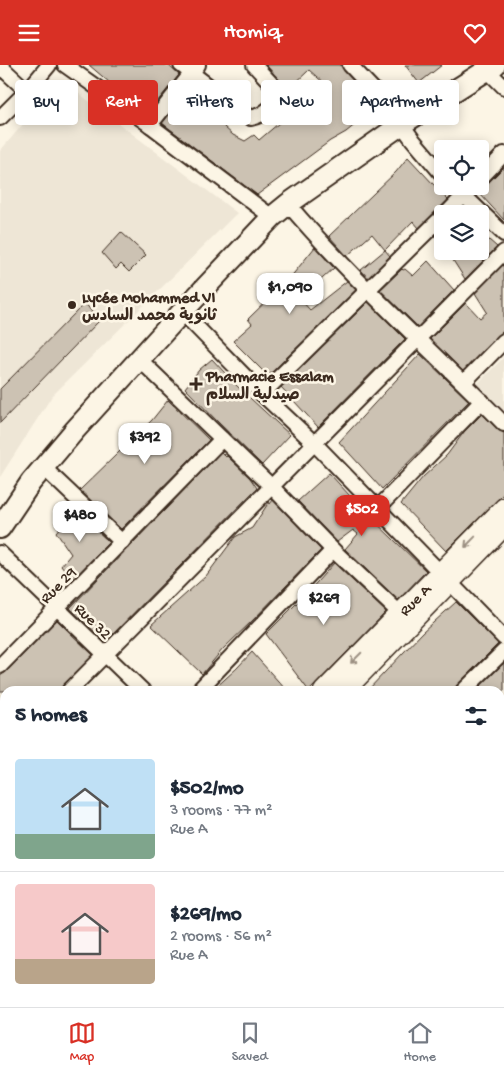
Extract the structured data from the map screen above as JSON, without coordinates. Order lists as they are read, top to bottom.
{
  "streets": {
    "street": ["Rue 29", "Rue A", "Rue 32"]
  },
  "crossings": [
    ["Rue 29", "Rue 32"]
  ],
  "places": {
    "other": ["Lycée Mohammed VI ثانوية محمد السادس"],
    "health": ["Pharmacie Essalam صيدلية السلام"]
  },
  "page": {
    "header": "Homiq",
    "chip": [
      "Buy",
      "Rent",
      "Filters",
      "New",
      "Apartment"
    ],
    "price": [
      "$1,090",
      "$392",
      "$502",
      "$480",
      "$269"
    ],
    "heading": "5 homes",
    "list": [
      {
        "name": "$502/mo",
        "note": "3 rooms · 77 m² · Rue A"
      },
      {
        "name": "$269/mo",
        "note": "2 rooms · 56 m² · Rue A"
      }
    ],
    "tabs": ["Map", "Saved", "Home"]
  }
}
